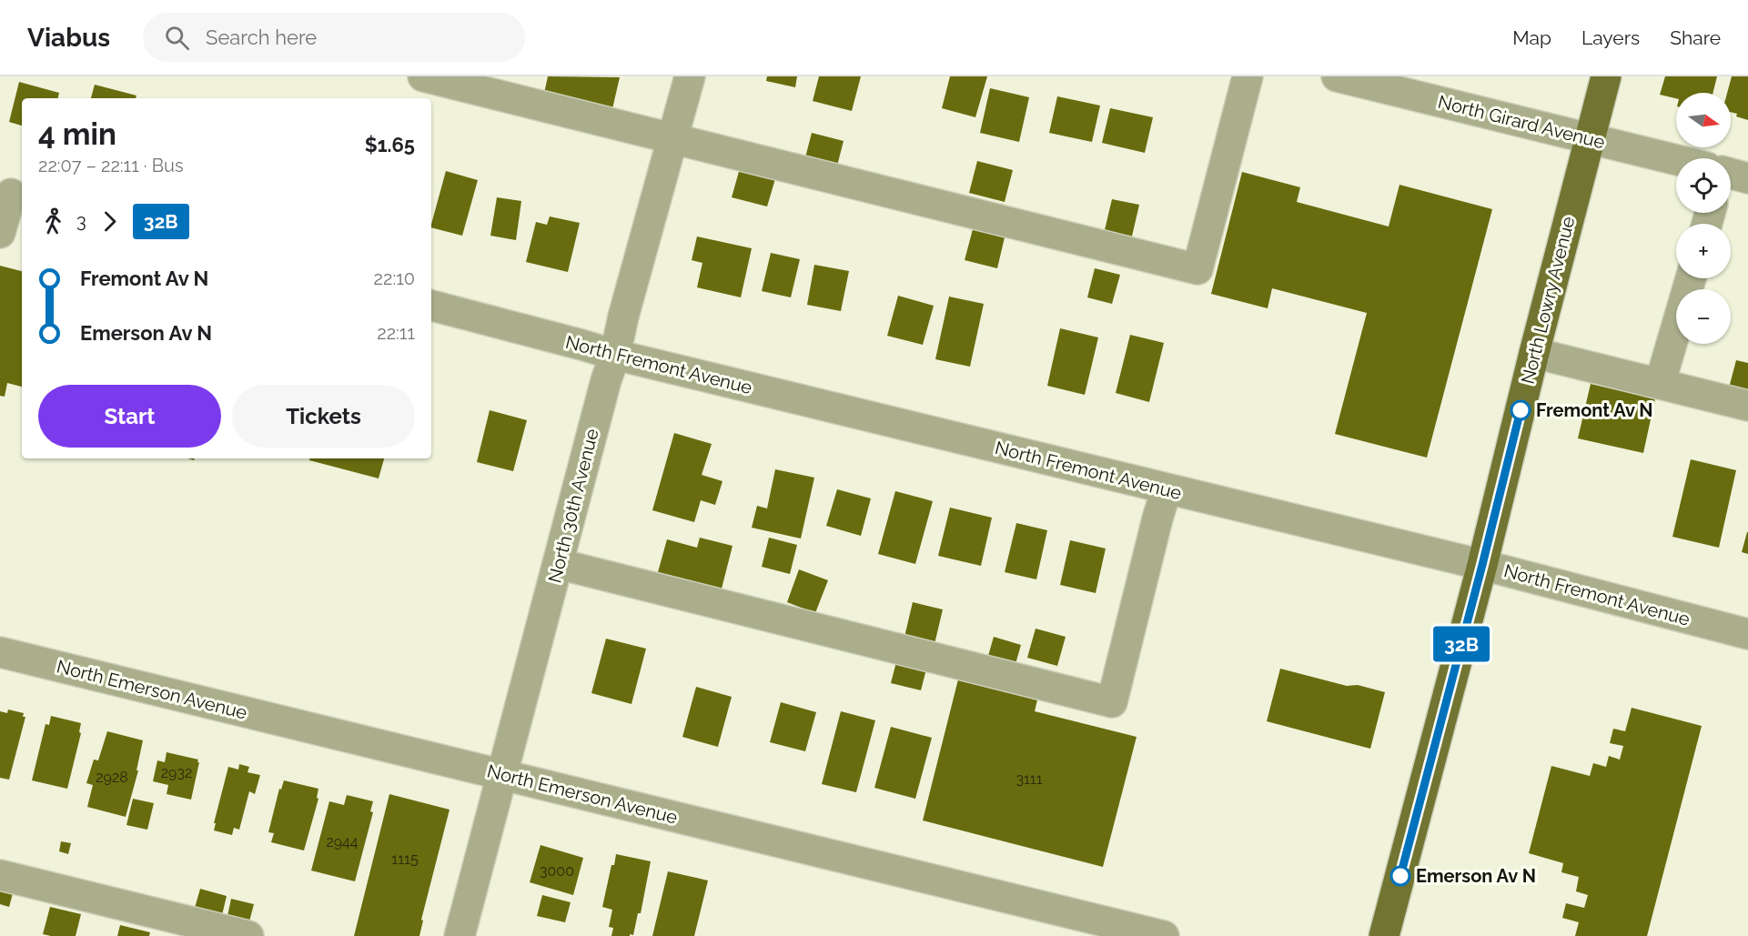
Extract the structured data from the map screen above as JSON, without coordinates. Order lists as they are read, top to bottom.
{
  "streets": {
    "main road": ["North Lowry Avenue"],
    "street": [
      "North Girard Avenue",
      "North Fremont Avenue",
      "North 30th Avenue",
      "North Emerson Avenue"
    ]
  },
  "crossings": [
    ["North Girard Avenue", "North Lowry Avenue"],
    ["North Lowry Avenue", "North Fremont Avenue"],
    ["North Fremont Avenue", "North 30th Avenue"],
    ["North 30th Avenue", "North Emerson Avenue"]
  ],
  "places": ["Fremont Av N", "Emerson Av N"],
  "lines": ["bus line 32B"],
  "house_numbers": [
    "2932",
    "2928",
    "3111",
    "2944",
    "1115",
    "3000"
  ],
  "north": "right",
  "page": {
    "header": "Viabus",
    "search": "Search here",
    "nav": ["Map", "Layers", "Share"],
    "on_map": "32B",
    "map_buttons": ["+", "−"],
    "heading": ["4 min", "22:07 – 22:11 · Bus", "$1.65"],
    "legs": ["3", "32B"],
    "list": [
      {
        "name": "Fremont Av N",
        "value": "22:10"
      },
      {
        "name": "Emerson Av N",
        "value": "22:11"
      }
    ],
    "buttons": ["Start", "Tickets"]
  }
}
